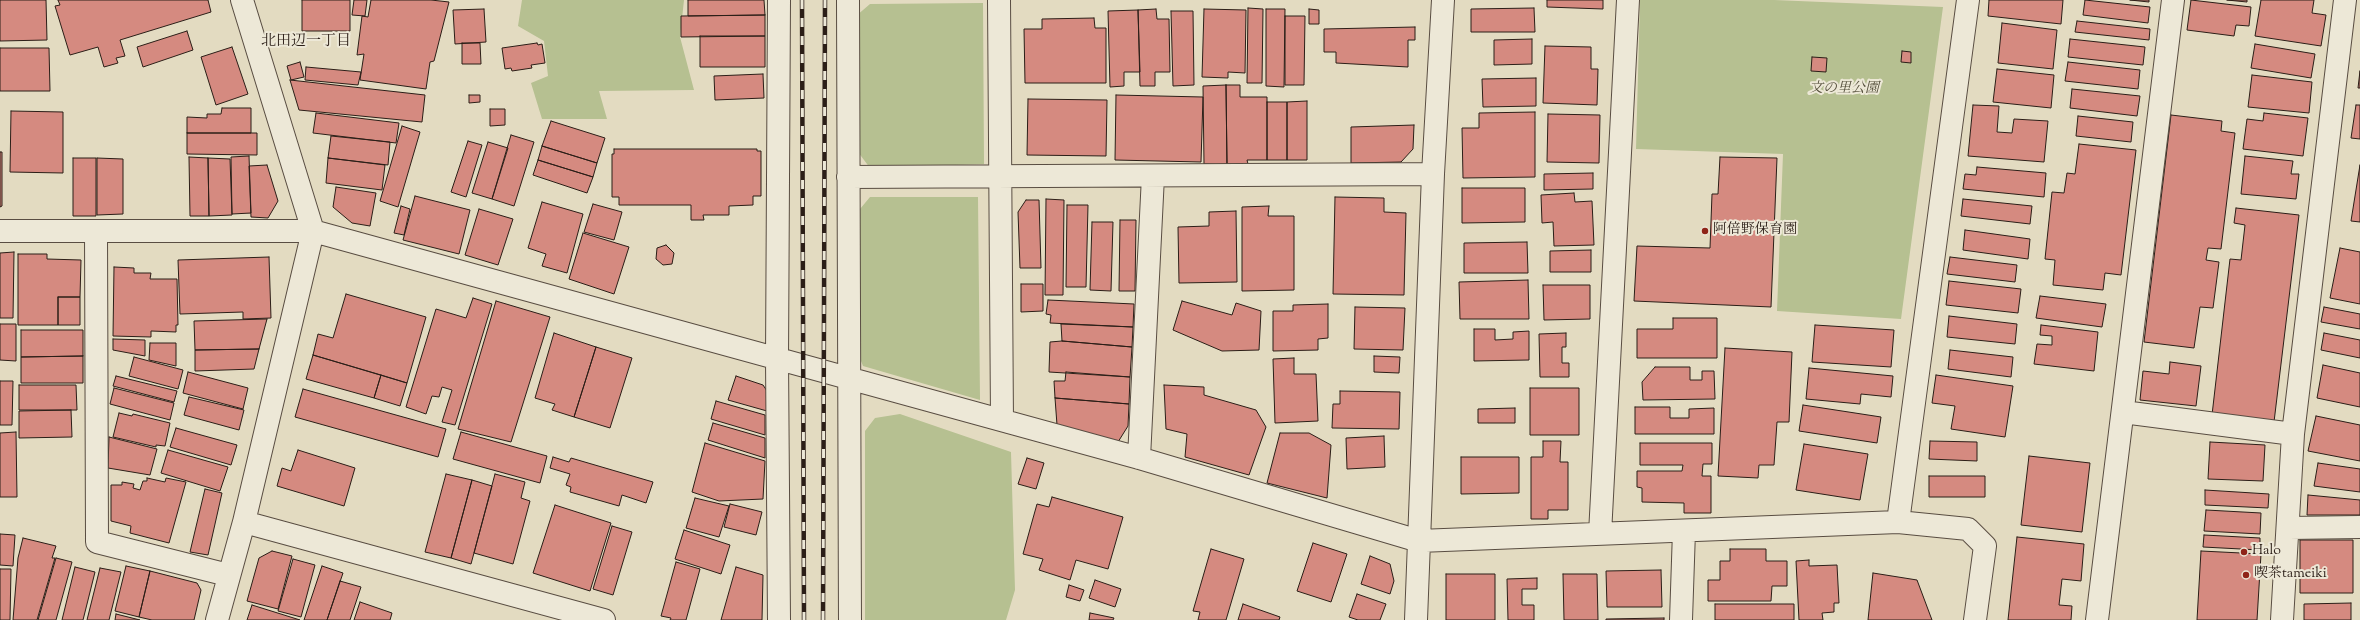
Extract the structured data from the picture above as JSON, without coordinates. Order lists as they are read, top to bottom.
{
  "districts": ["北田辺一丁目"],
  "parks": ["文の里公園"],
  "places": ["阿倍野保育園", "Halo", "喫茶tameiki"]
}
